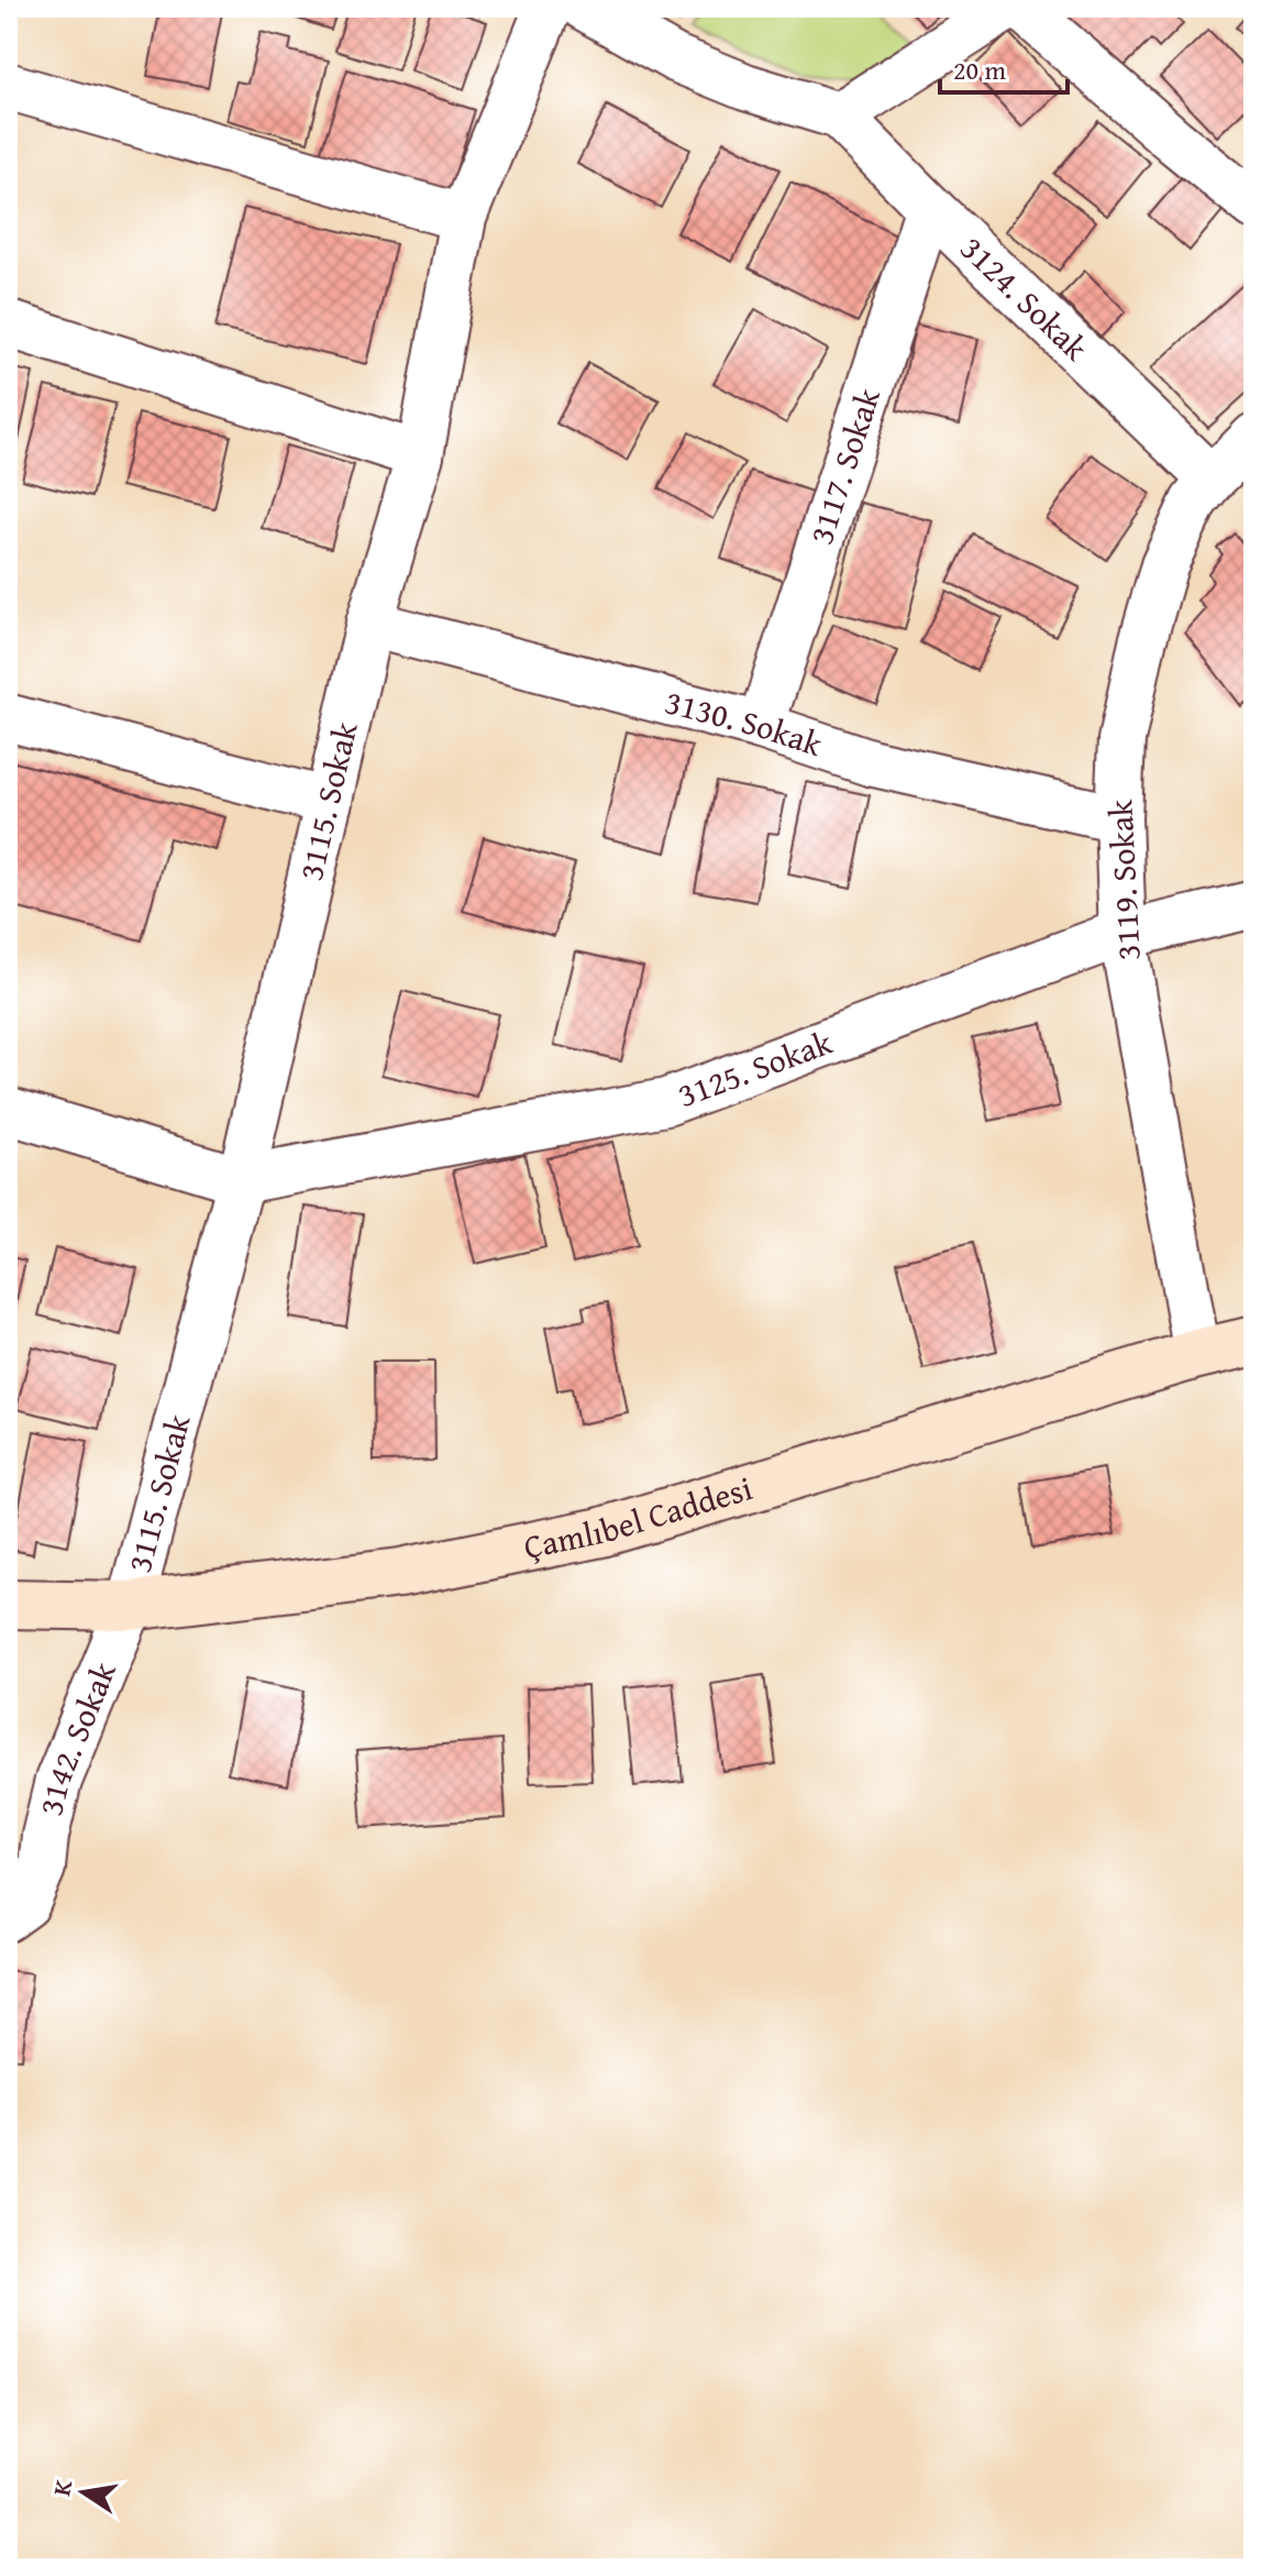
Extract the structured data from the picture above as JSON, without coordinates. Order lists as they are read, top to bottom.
{
  "streets": {
    "street": [
      "3124. Sokak",
      "3117. Sokak",
      "3130. Sokak",
      "3115. Sokak",
      "3119. Sokak",
      "3125. Sokak",
      "Çamlıbel Caddesi",
      "3142. Sokak"
    ]
  },
  "crossings": [
    ["3124. Sokak", "3117. Sokak"],
    ["3124. Sokak", "3119. Sokak"],
    ["3117. Sokak", "3130. Sokak"],
    ["3130. Sokak", "3115. Sokak"],
    ["3130. Sokak", "3119. Sokak"],
    ["3115. Sokak", "3125. Sokak"],
    ["3115. Sokak", "Çamlıbel Caddesi"],
    ["3115. Sokak", "3142. Sokak"],
    ["3119. Sokak", "3125. Sokak"],
    ["3119. Sokak", "Çamlıbel Caddesi"],
    ["Çamlıbel Caddesi", "3142. Sokak"]
  ],
  "scale_bar": "20 m",
  "north": "left"
}
